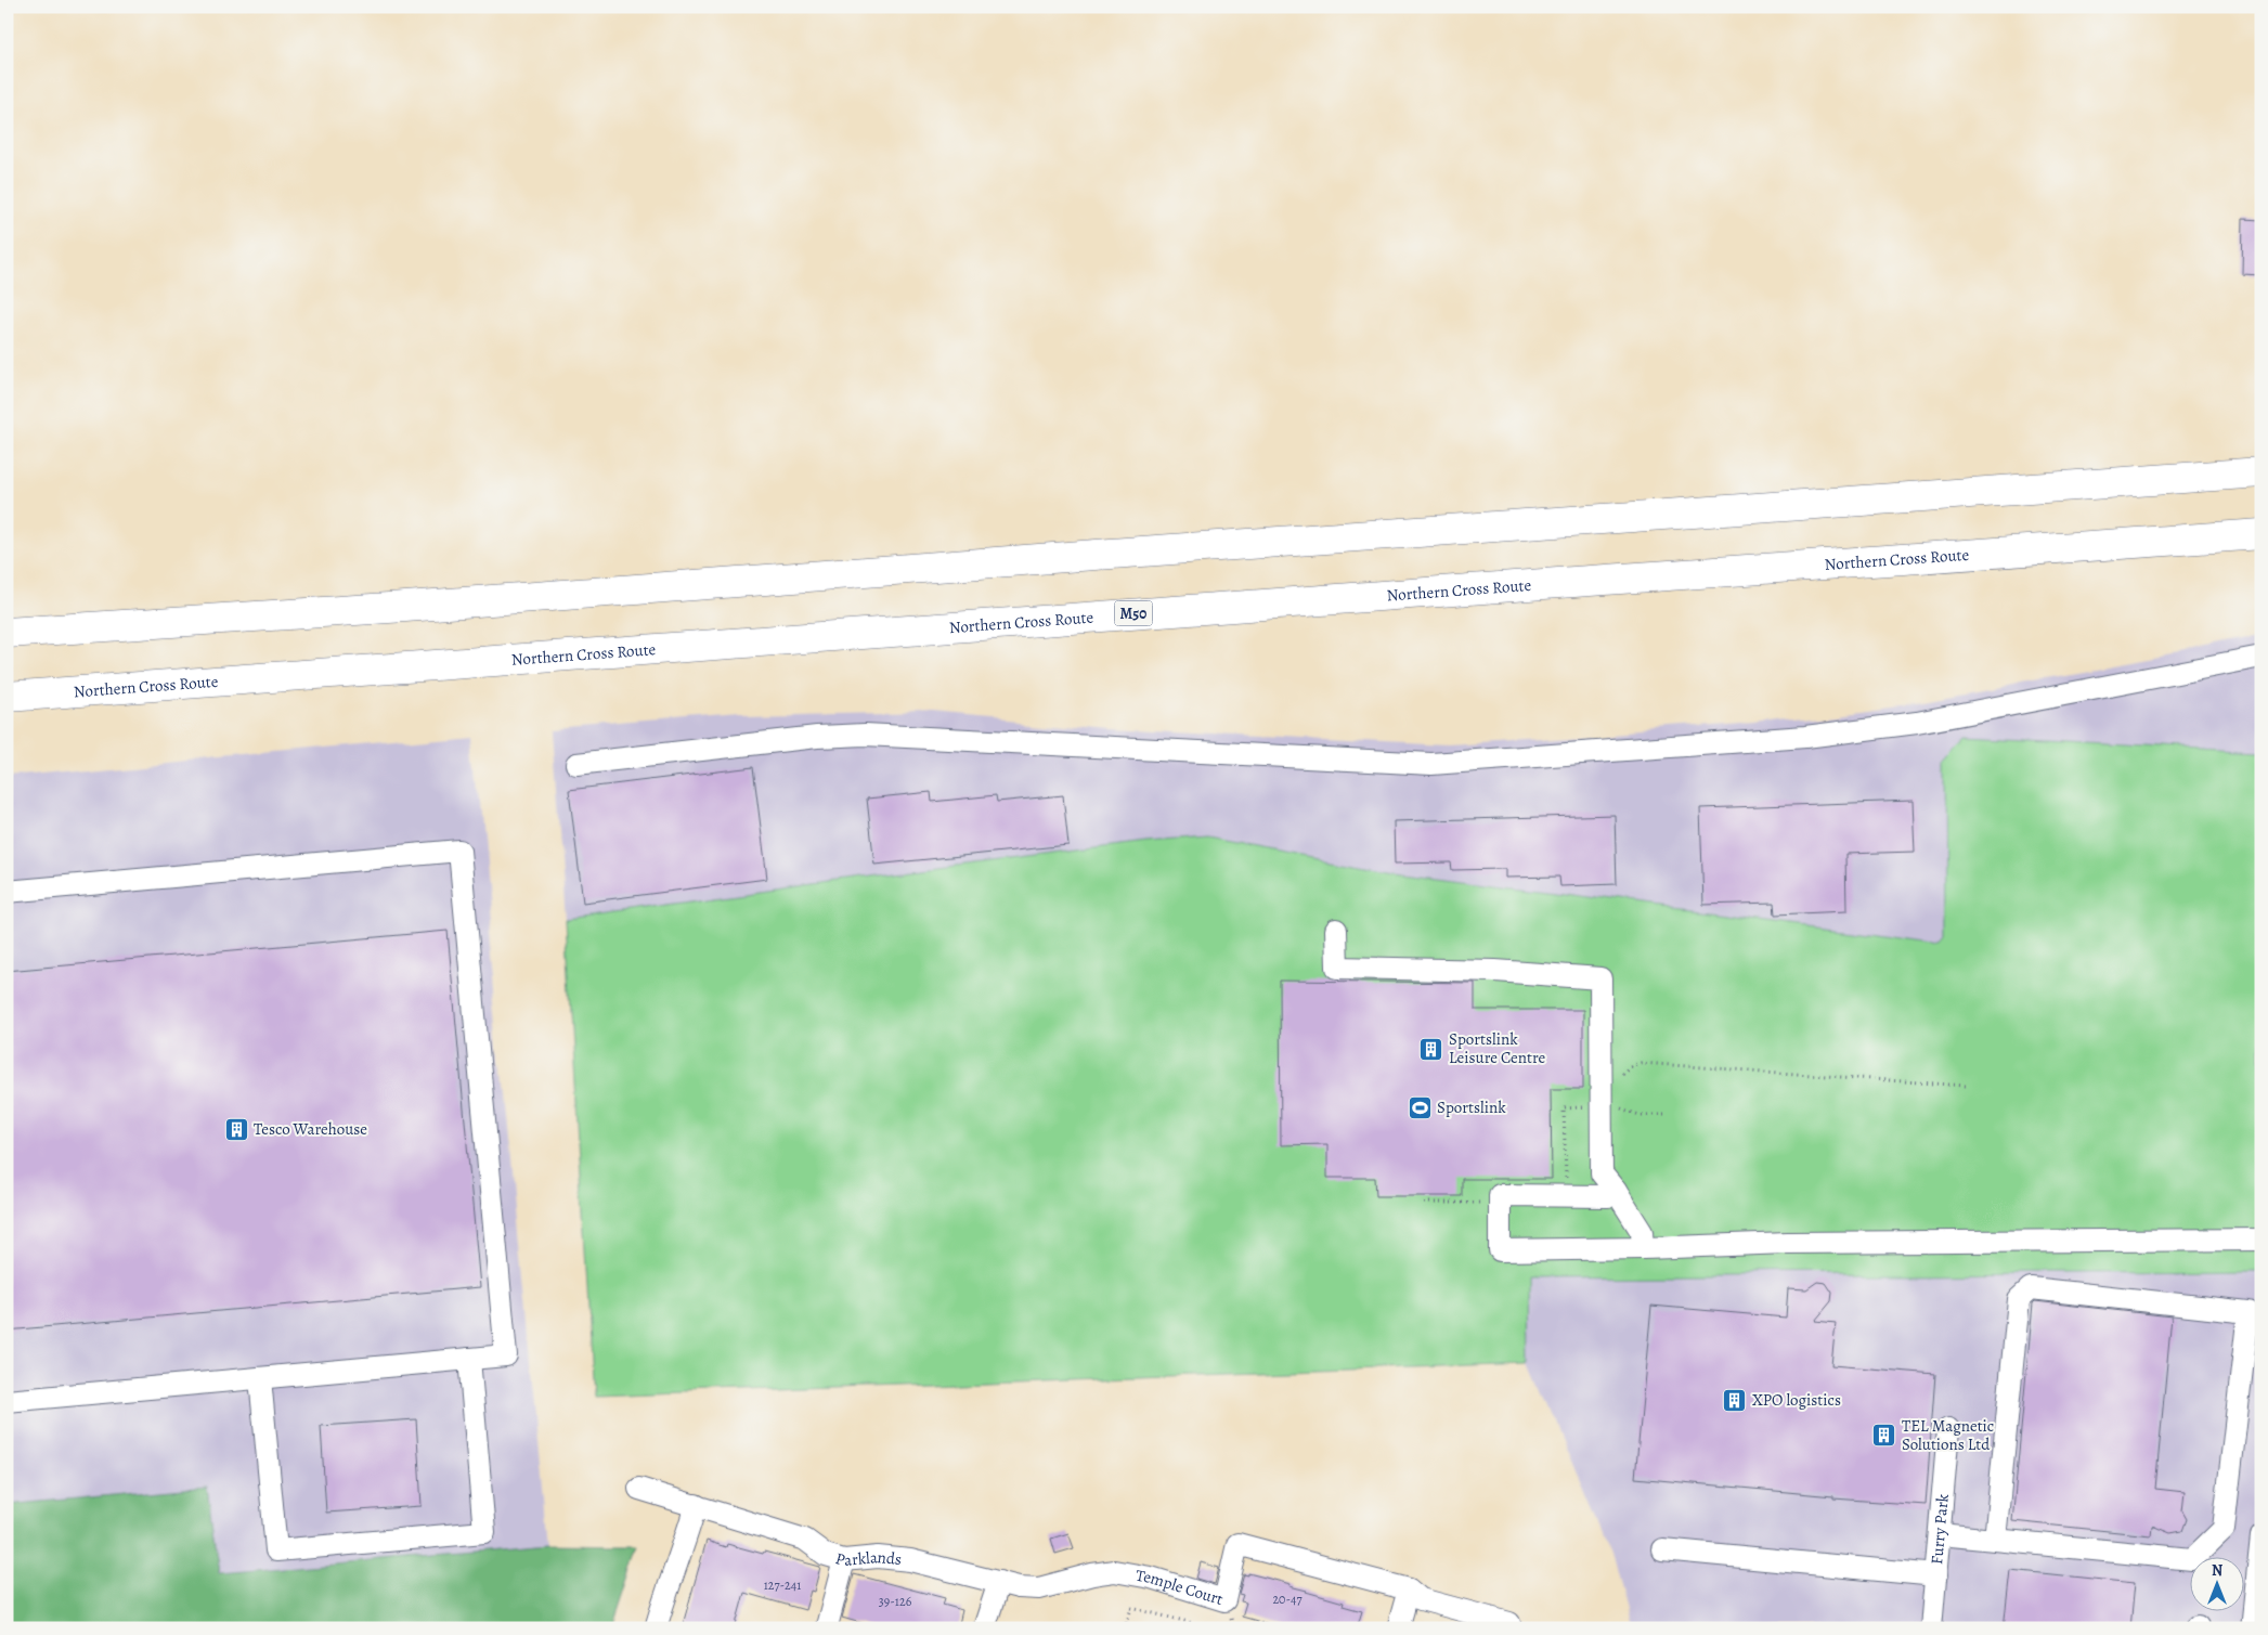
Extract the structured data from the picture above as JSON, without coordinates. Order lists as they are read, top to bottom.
{
  "streets": {
    "highway": ["Northern Cross Route", "M50"],
    "street": ["Furry Park", "Parklands", "Temple Court"]
  },
  "crossings": [
    ["Parklands", "Temple Court"]
  ],
  "places": {
    "building": [
      "Sportslink Leisure Centre",
      "Tesco Warehouse",
      "XPO logistics",
      "TEL Magnetic Solutions Ltd"
    ],
    "sports": ["Sportslink"]
  },
  "house_numbers": ["127-241", "20-47", "39-126"],
  "north": "top"
}
